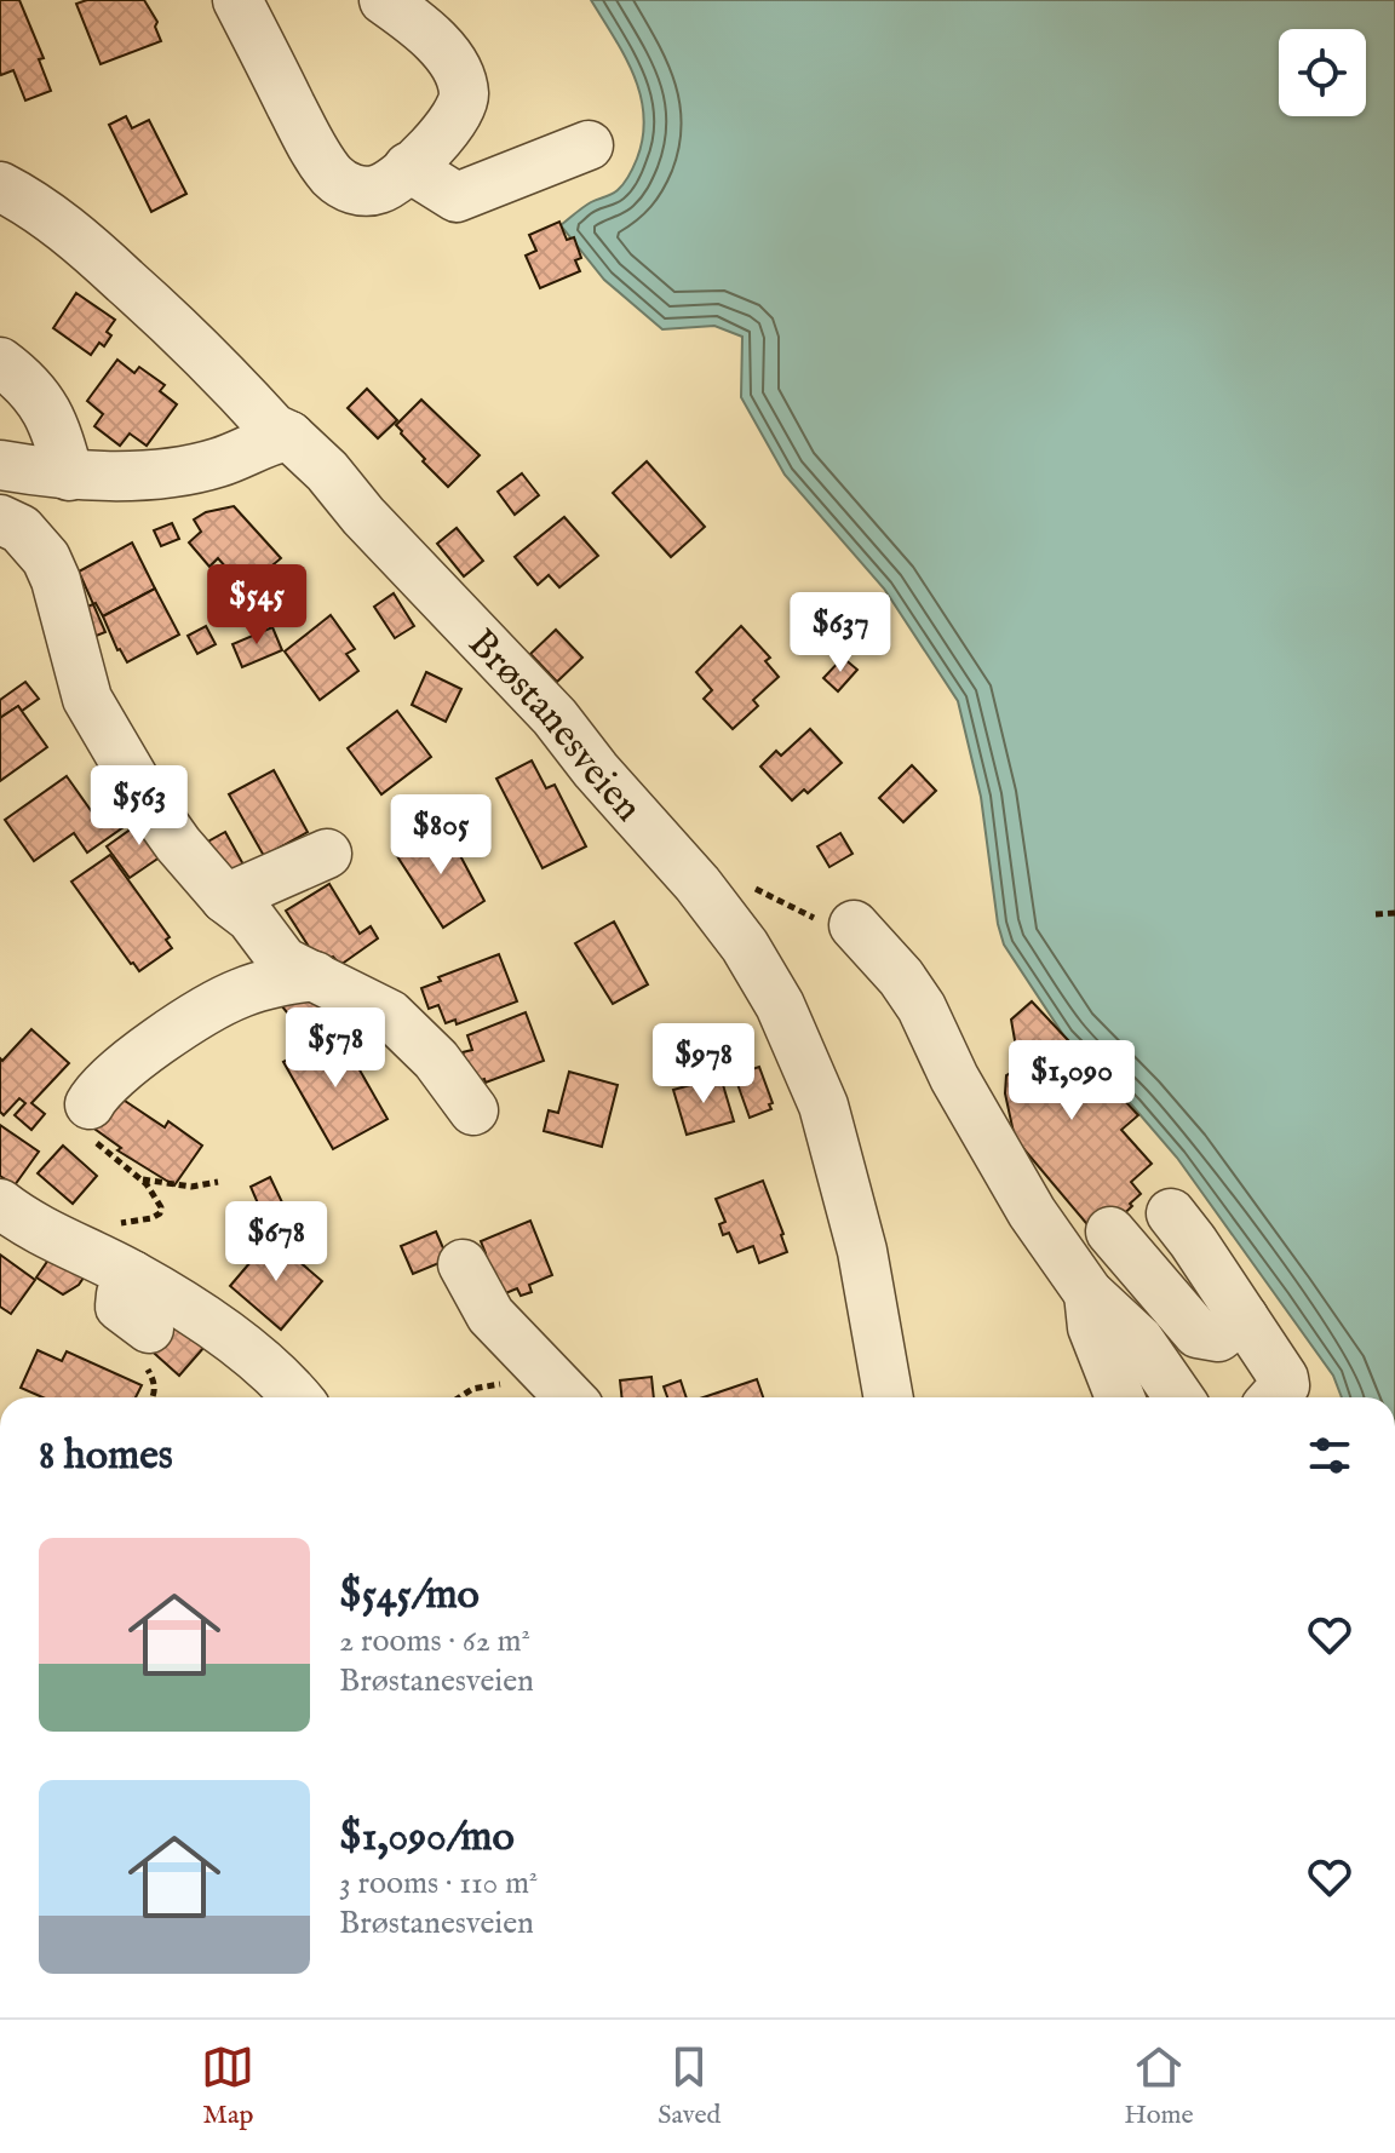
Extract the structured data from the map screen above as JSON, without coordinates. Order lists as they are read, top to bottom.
{
  "streets": {
    "street": ["Brøstanesveien"]
  },
  "page": {
    "price": [
      "$545",
      "$637",
      "$563",
      "$805",
      "$578",
      "$978",
      "$1,090",
      "$678"
    ],
    "heading": "8 homes",
    "list": [
      {
        "name": "$545/mo",
        "note": "2 rooms · 62 m² · Brøstanesveien"
      },
      {
        "name": "$1,090/mo",
        "note": "3 rooms · 110 m² · Brøstanesveien"
      }
    ],
    "tabs": ["Map", "Saved", "Home"]
  }
}
